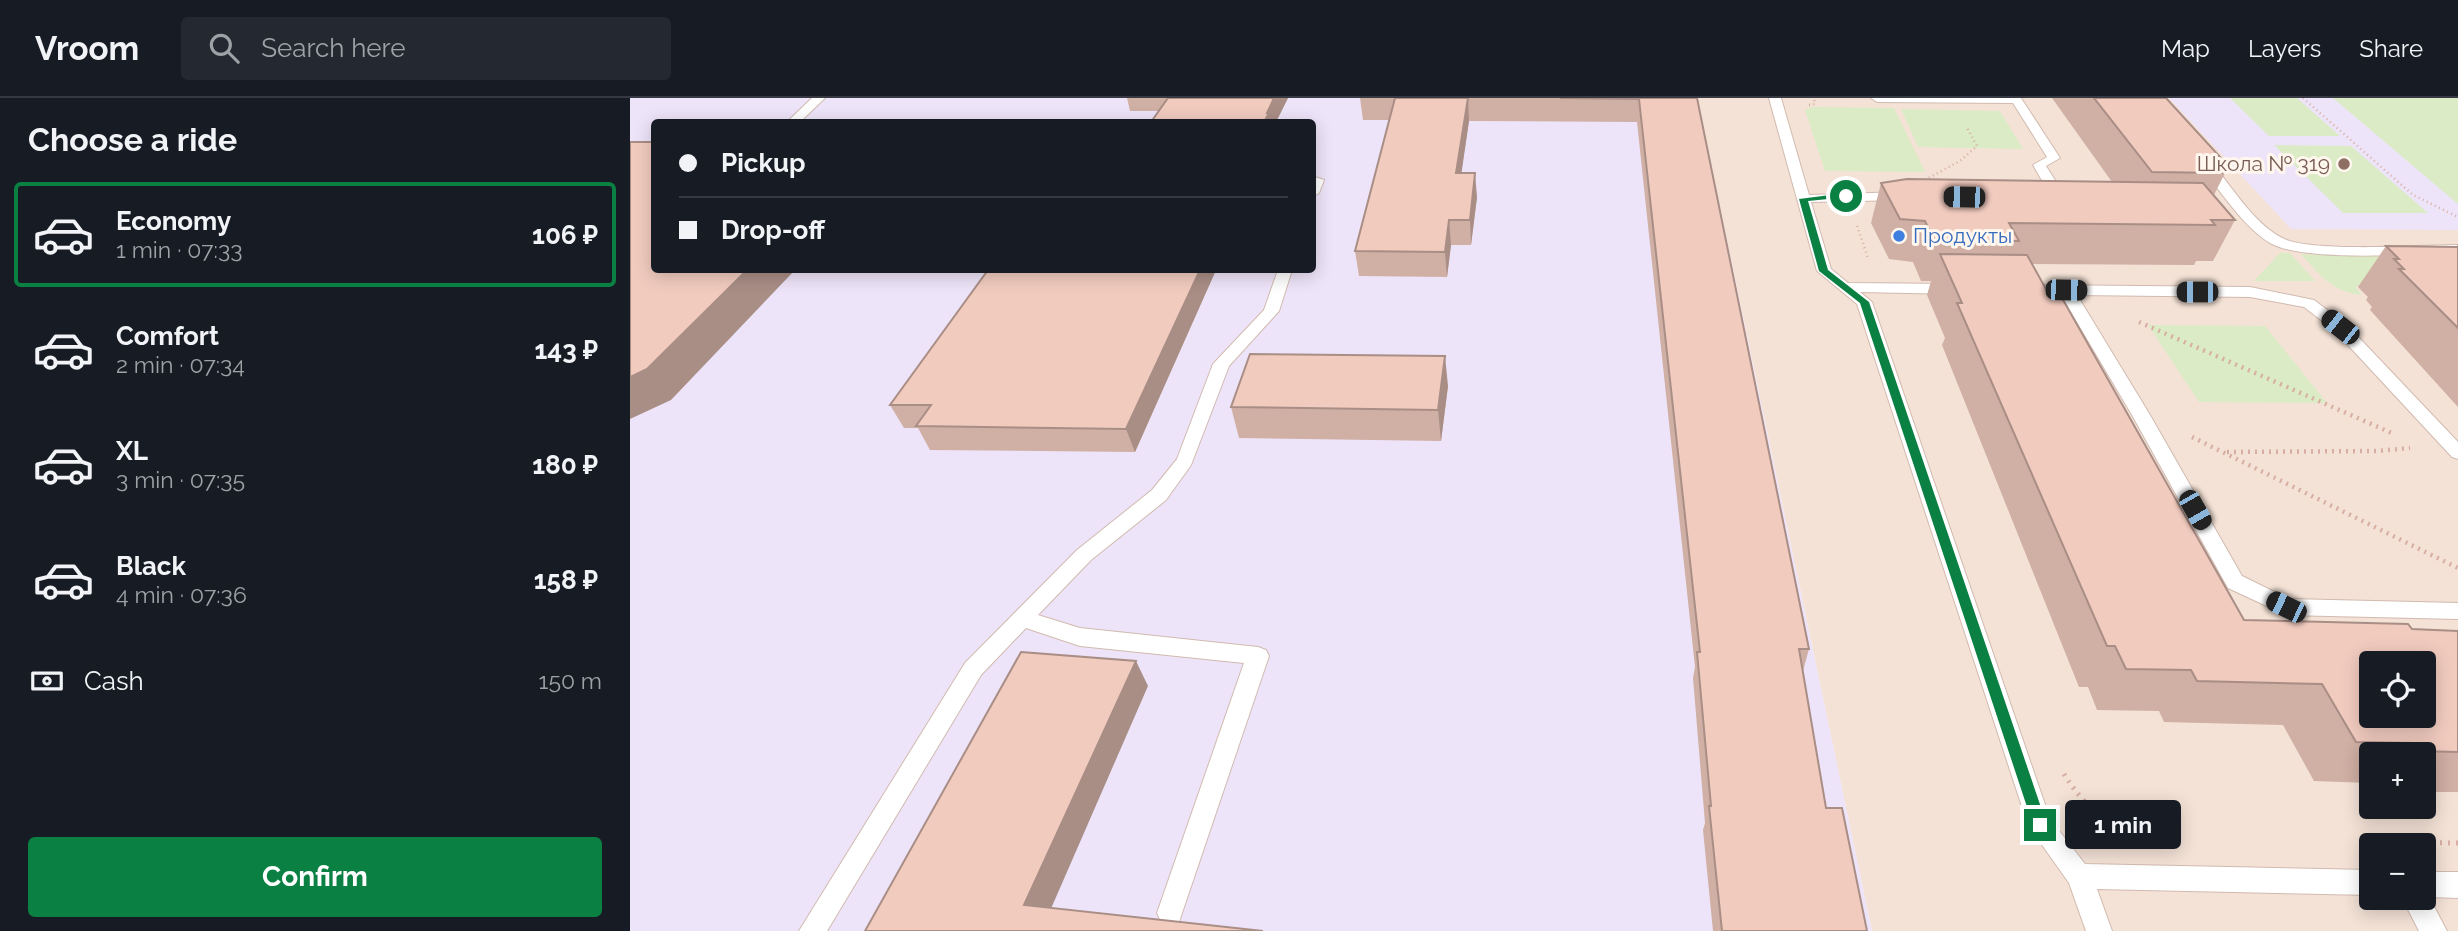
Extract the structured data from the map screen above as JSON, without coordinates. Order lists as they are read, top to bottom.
{
  "places": ["Школа № 319", "Продукты"],
  "page": {
    "header": "Vroom",
    "search": "Search here",
    "nav": ["Map", "Layers", "Share"],
    "heading": "Choose a ride",
    "banner": ["Pickup", "Drop-off"],
    "list": [
      {
        "name": "Economy",
        "note": "1 min · 07:33",
        "value": "106 ₽"
      },
      {
        "name": "Comfort",
        "note": "2 min · 07:34",
        "value": "143 ₽"
      },
      {
        "name": "XL",
        "note": "3 min · 07:35",
        "value": "180 ₽"
      },
      {
        "name": "Black",
        "note": "4 min · 07:36",
        "value": "158 ₽"
      }
    ],
    "pay": ["Cash", "150 m"],
    "map_buttons": ["+", "−"],
    "bubble": "1 min",
    "buttons": "Confirm"
  }
}
